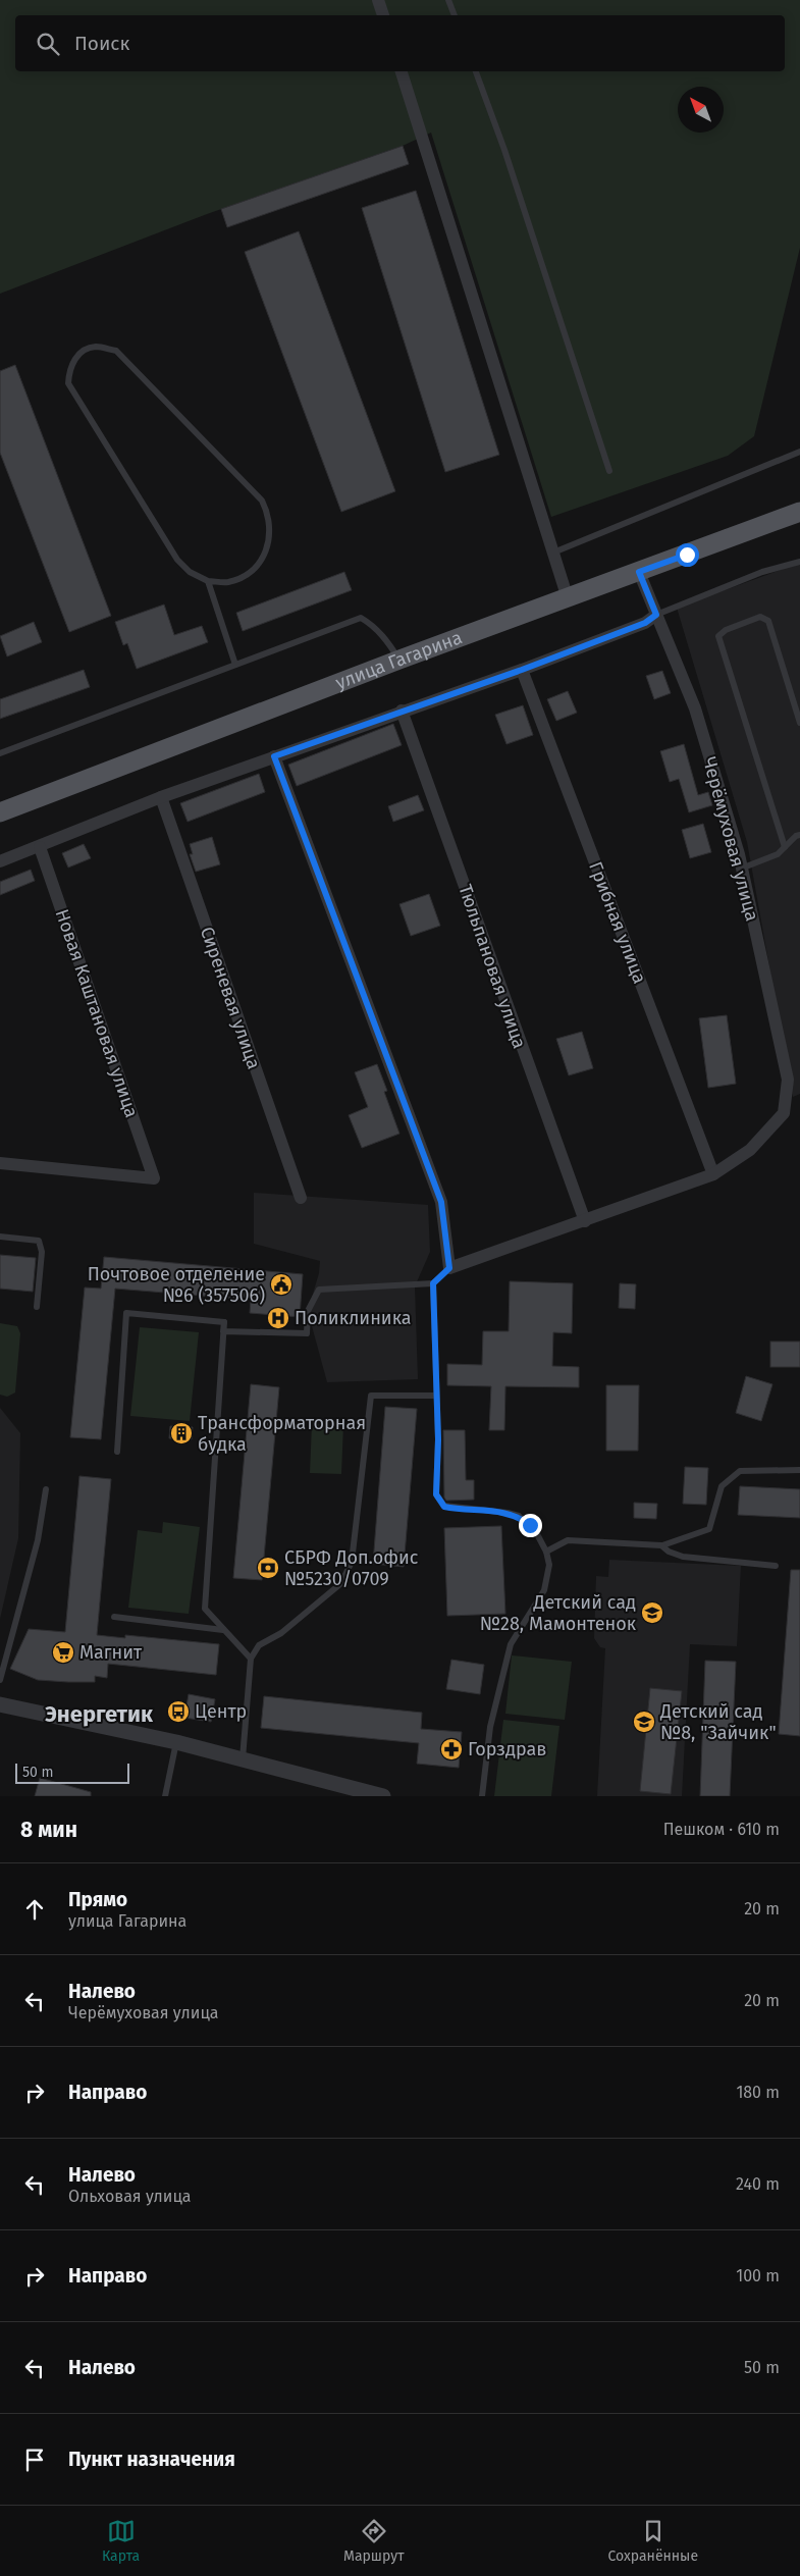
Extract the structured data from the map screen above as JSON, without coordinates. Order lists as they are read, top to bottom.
{
  "streets": {
    "main road": ["улица Гагарина"],
    "street": [
      "Черёмуховая улица",
      "Грибная улица",
      "Тюльпановая улица",
      "Сиреневая улица",
      "Новая Каштановая улица"
    ]
  },
  "crossings": [
    ["улица Гагарина", "Черёмуховая улица"],
    ["Черёмуховая улица", "Грибная улица"]
  ],
  "districts": ["Энергетик"],
  "places": {
    "public building": ["Почтовое отделение №6 (357506)"],
    "hospital": ["Поликлиника"],
    "building": ["Трансформаторная будка"],
    "bank": ["СБРФ Доп.офис №5230/0709"],
    "school or university": ["Детский сад №28, Мамонтенок", "Детский сад №8, \"Зайчик\""],
    "supermarket": ["Магнит"],
    "bus stop": ["Центр"],
    "pharmacy": ["Горздрав"]
  },
  "scale_bar": "50 m",
  "north": "top left",
  "page": {
    "search": "Поиск",
    "scale": "50 m",
    "heading": ["8 мин", "Пешком · 610 m"],
    "list": [
      ["Прямо", "улица Гагарина", "20 m"],
      ["Налево", "Черёмуховая улица", "20 m"],
      ["Направо", "180 m"],
      ["Налево", "Ольховая улица", "240 m"],
      ["Направо", "100 m"],
      ["Налево", "50 m"],
      "Пункт назначения"
    ],
    "nav": ["Карта", "Маршрут", "Сохранённые"]
  }
}
